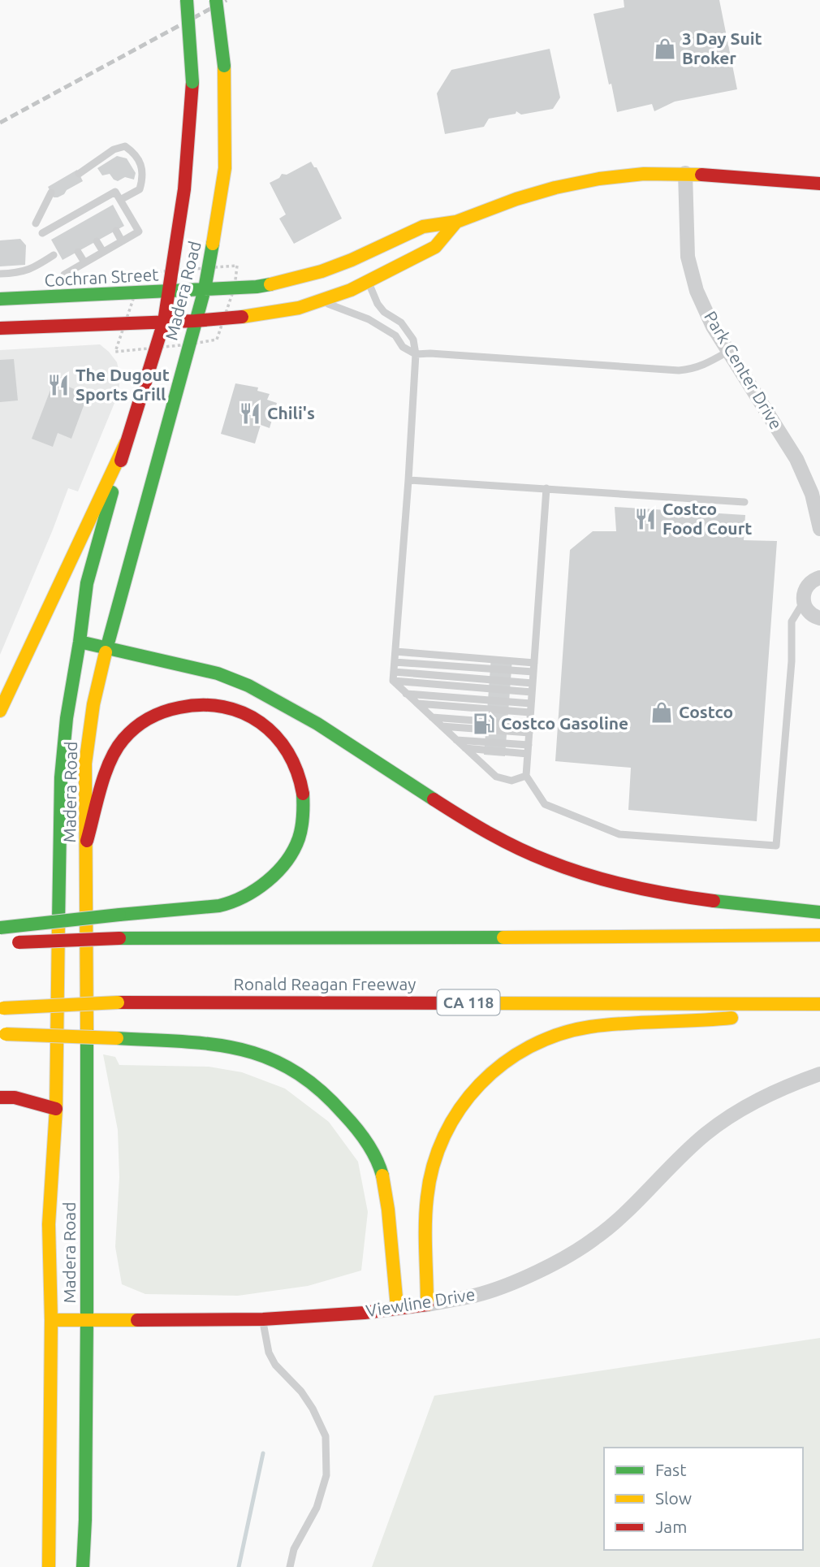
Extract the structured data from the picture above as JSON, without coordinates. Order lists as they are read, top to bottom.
{
  "streets": {
    "main road": [
      "Cochran Street",
      "Madera Road",
      "Ronald Reagan Freeway",
      "CA 118",
      "Viewline Drive"
    ],
    "street": ["Park Center Drive"]
  },
  "crossings": [
    ["Cochran Street", "Madera Road"],
    ["Cochran Street", "Park Center Drive"],
    ["Madera Road", "Viewline Drive"]
  ],
  "places": {
    "shop": ["3 Day Suit Broker", "Costco"],
    "restaurant": ["The Dugout Sports Grill", "Chili's", "Costco Food Court"],
    "fuel station": ["Costco Gasoline"]
  },
  "legend": ["Fast", "Slow", "Jam"]
}
